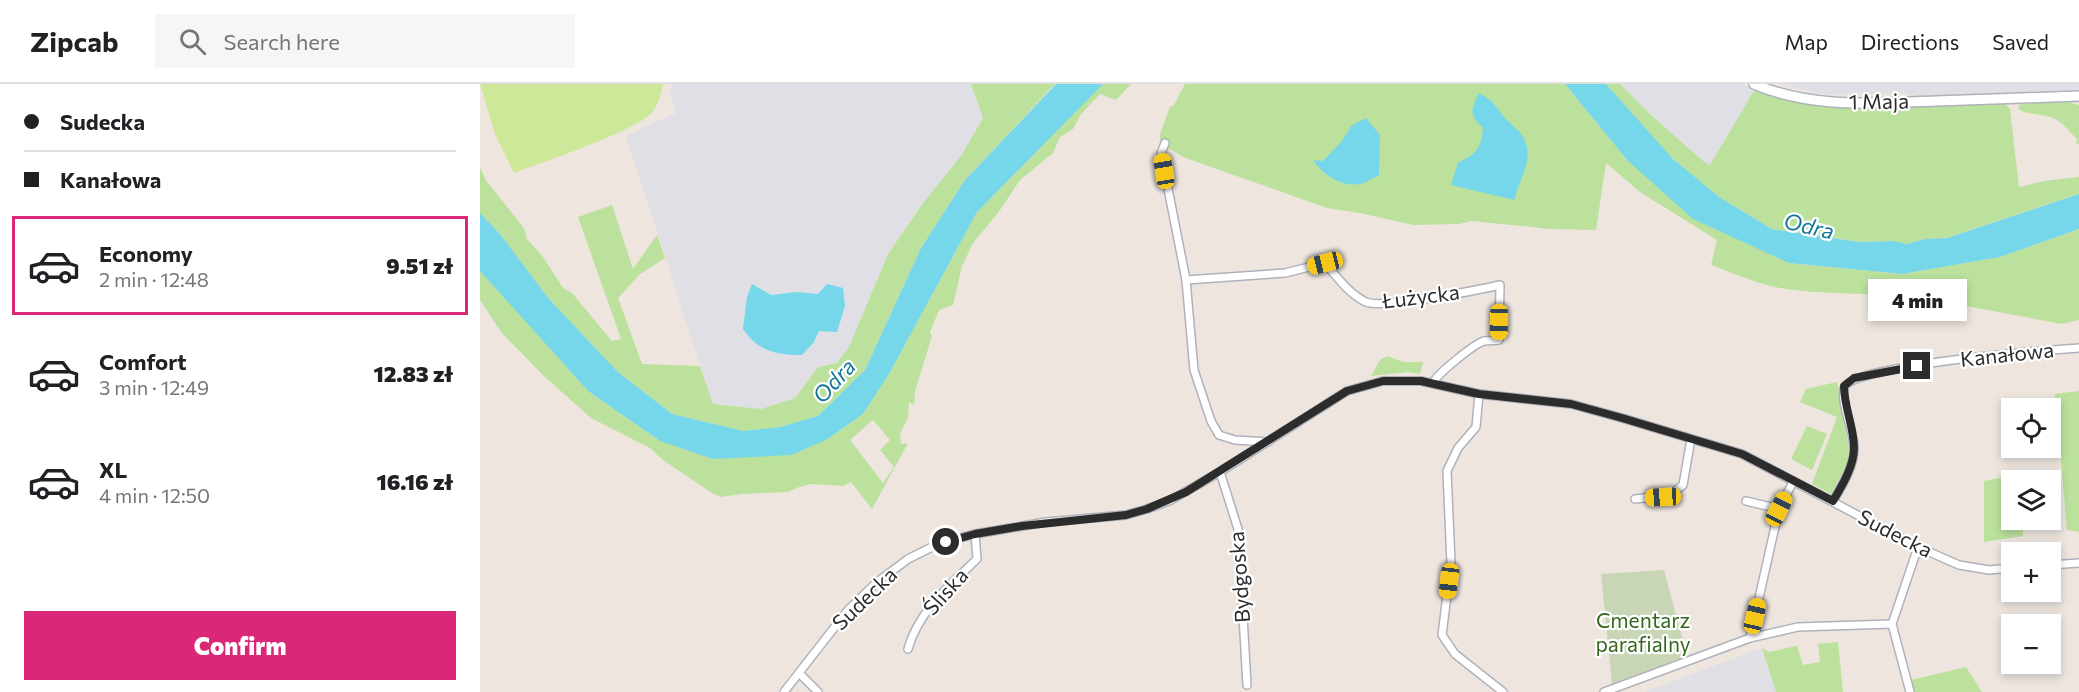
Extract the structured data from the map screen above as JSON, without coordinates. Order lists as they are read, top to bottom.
{
  "streets": {
    "street": [
      "1 Maja",
      "Łużycka",
      "Kanałowa",
      "Sudecka",
      "Bydgoska",
      "Śliska"
    ]
  },
  "crossings": [
    ["Łużycka", "Sudecka"],
    ["Kanałowa", "Sudecka"],
    ["Sudecka", "Bydgoska"],
    ["Sudecka", "Śliska"]
  ],
  "water": ["Odra"],
  "parks": ["Cmentarz parafialny"],
  "page": {
    "header": "Zipcab",
    "search": "Search here",
    "nav": ["Map", "Directions", "Saved"],
    "banner": ["Sudecka", "Kanałowa"],
    "list": [
      {
        "name": "Economy",
        "note": "2 min · 12:48",
        "value": "9.51 zł"
      },
      {
        "name": "Comfort",
        "note": "3 min · 12:49",
        "value": "12.83 zł"
      },
      {
        "name": "XL",
        "note": "4 min · 12:50",
        "value": "16.16 zł"
      }
    ],
    "bubble": "4 min",
    "map_buttons": ["+", "−"],
    "buttons": "Confirm"
  }
}
